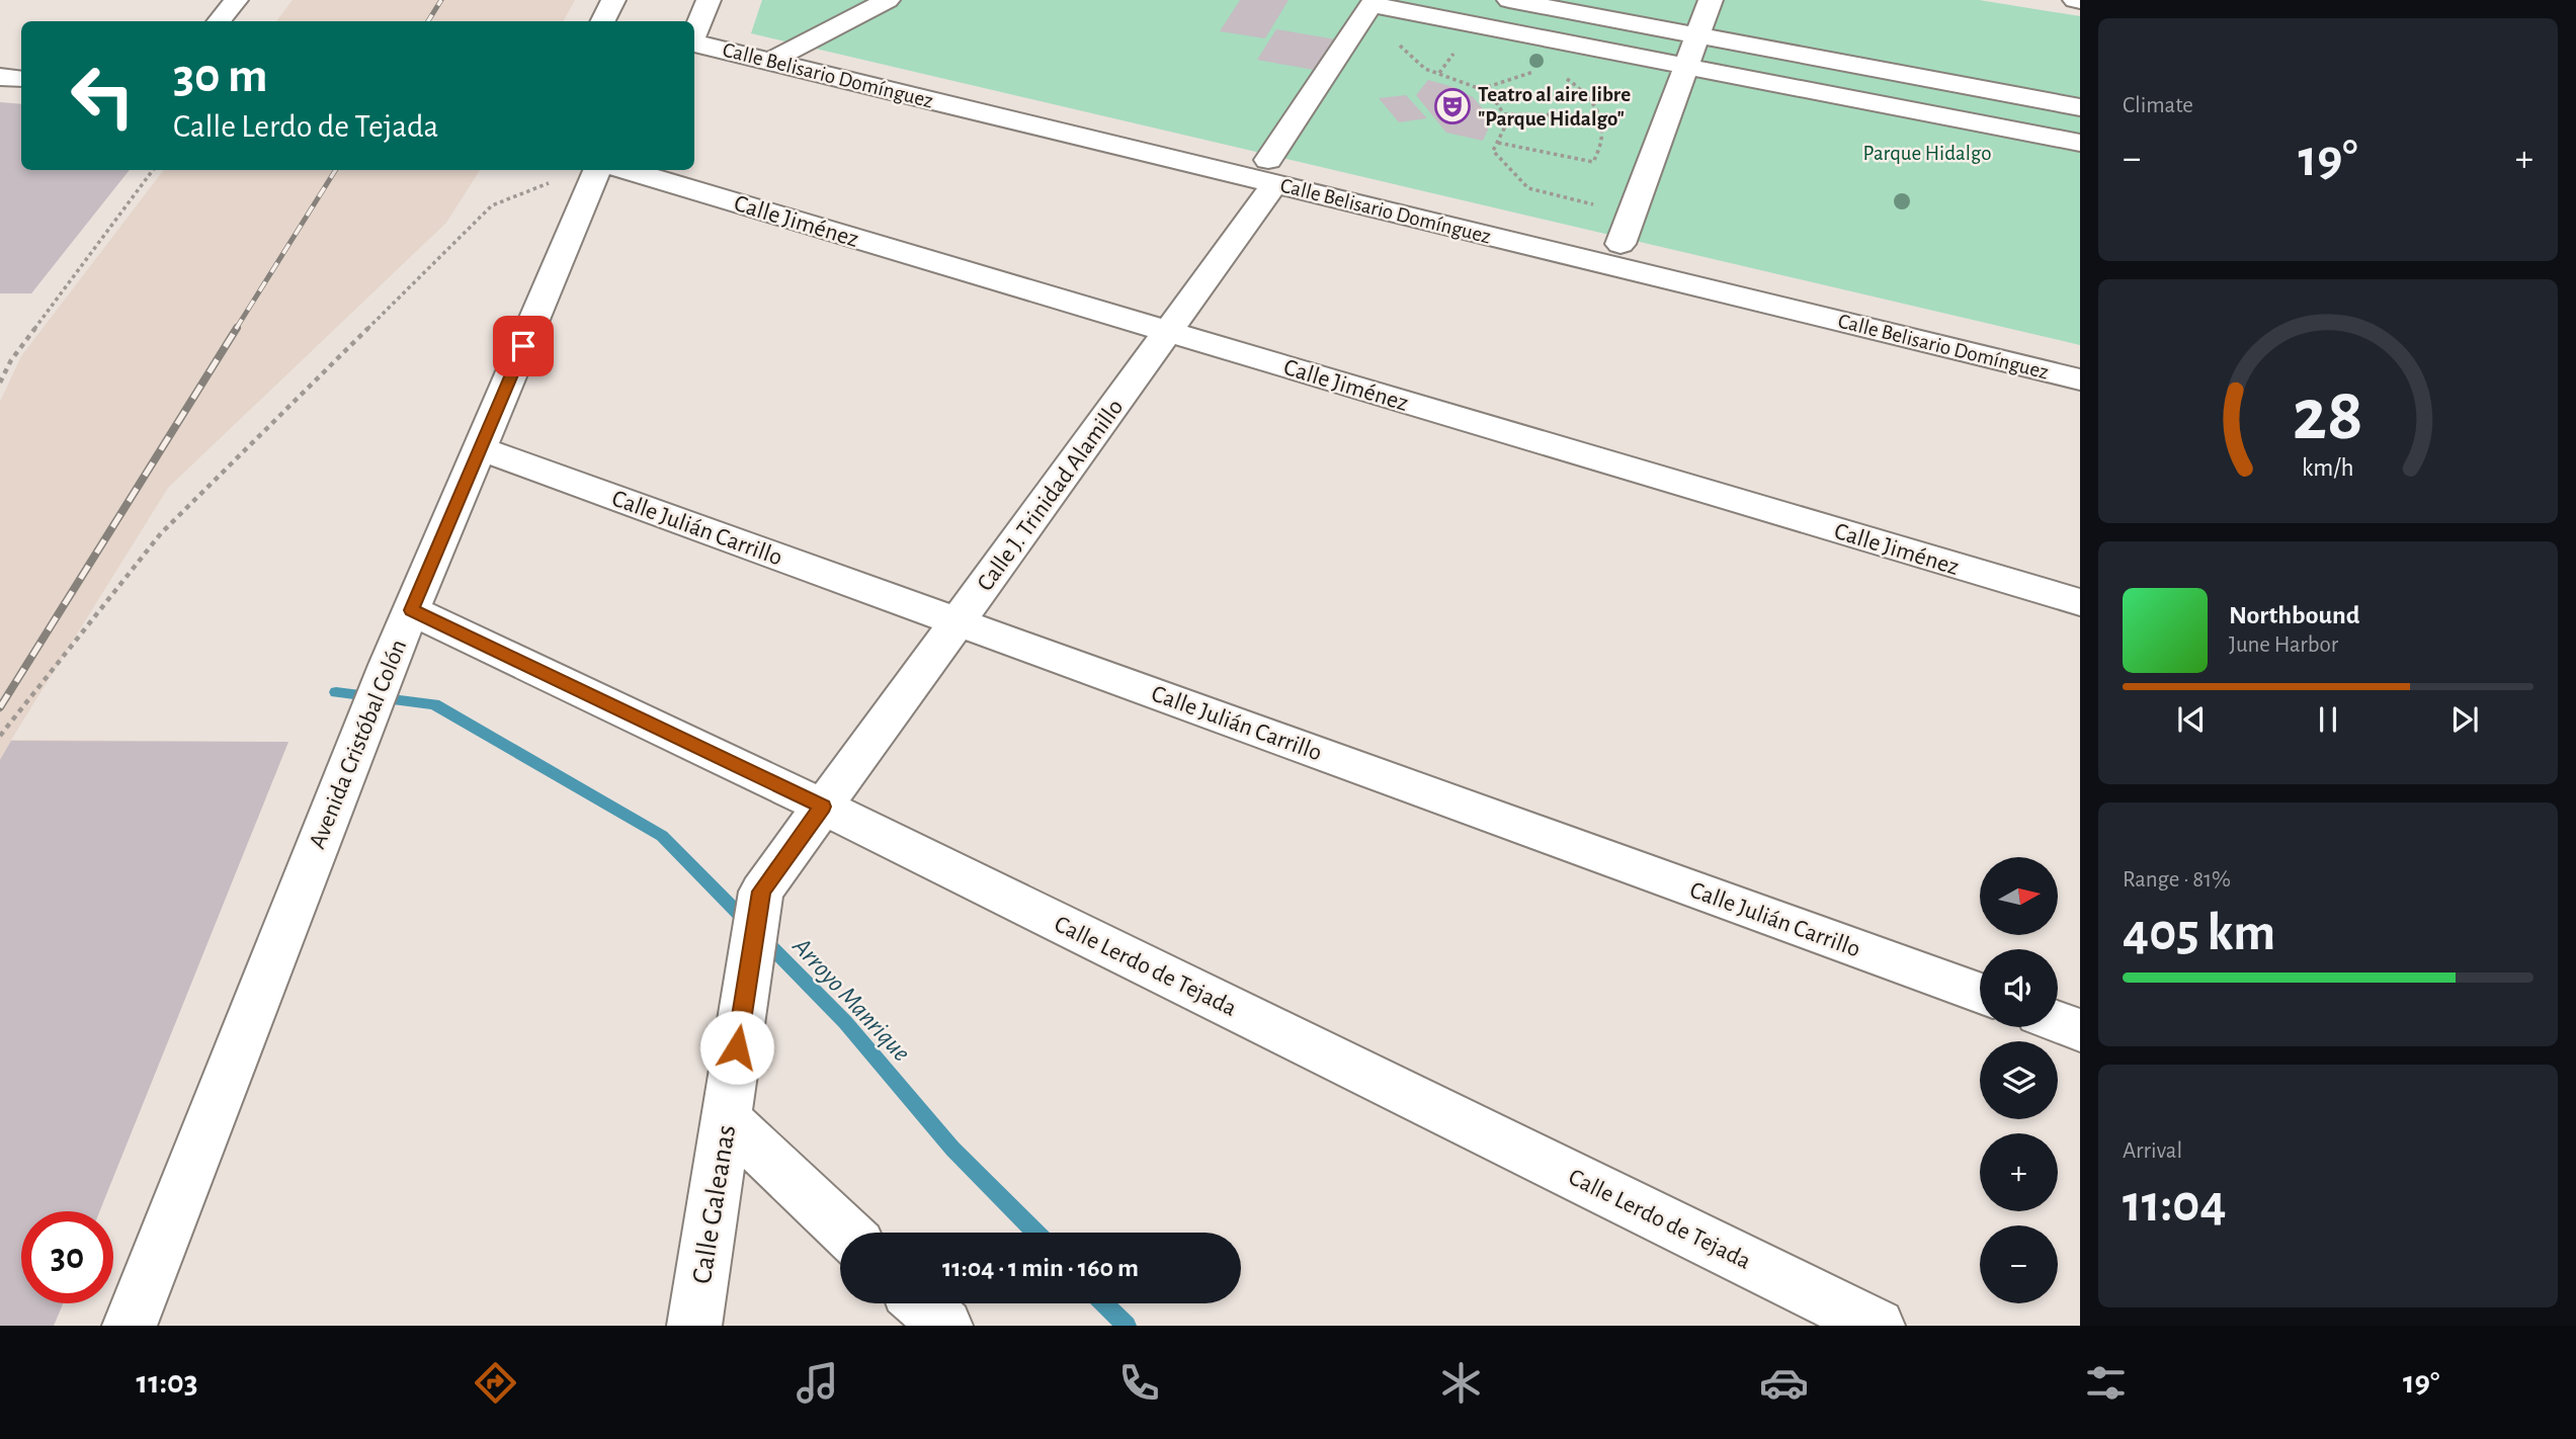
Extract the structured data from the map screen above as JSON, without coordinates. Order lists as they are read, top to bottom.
{
  "streets": {
    "street": [
      "Calle Belisario Domínguez",
      "Calle Jiménez",
      "Calle J. Trinidad Alamillo",
      "Calle Julián Carrillo",
      "Avenida Cristóbal Colón",
      "Calle Lerdo de Tejada",
      "Calle Galeanas"
    ]
  },
  "crossings": [
    ["Calle Belisario Domínguez", "Calle J. Trinidad Alamillo"],
    ["Calle Jiménez", "Calle J. Trinidad Alamillo"],
    ["Calle J. Trinidad Alamillo", "Calle Julián Carrillo"],
    ["Calle J. Trinidad Alamillo", "Calle Lerdo de Tejada"],
    ["Calle J. Trinidad Alamillo", "Calle Galeanas"],
    ["Calle Julián Carrillo", "Avenida Cristóbal Colón"],
    ["Avenida Cristóbal Colón", "Calle Lerdo de Tejada"],
    ["Calle Lerdo de Tejada", "Calle Galeanas"]
  ],
  "water": ["Arroyo Manrique"],
  "parks": ["Parque Hidalgo"],
  "places": {
    "theatre": ["Teatro al aire libre \"Parque Hidalgo\""]
  },
  "north": "right",
  "page": {
    "tile": [
      "Climate",
      ["Range · 81%", "405 km"],
      ["Arrival", "11:04"]
    ],
    "turn": ["30 m", "Calle Lerdo de Tejada"],
    "heat": ["−", "19°", "+"],
    "song": ["Northbound", "June Harbor"],
    "map_buttons": ["+", "−"],
    "limit": "30",
    "trip": "11:04 · 1 min · 160 m",
    "tabs": ["11:03", "19°"],
    "gauge": ["28", "km/h"]
  }
}
